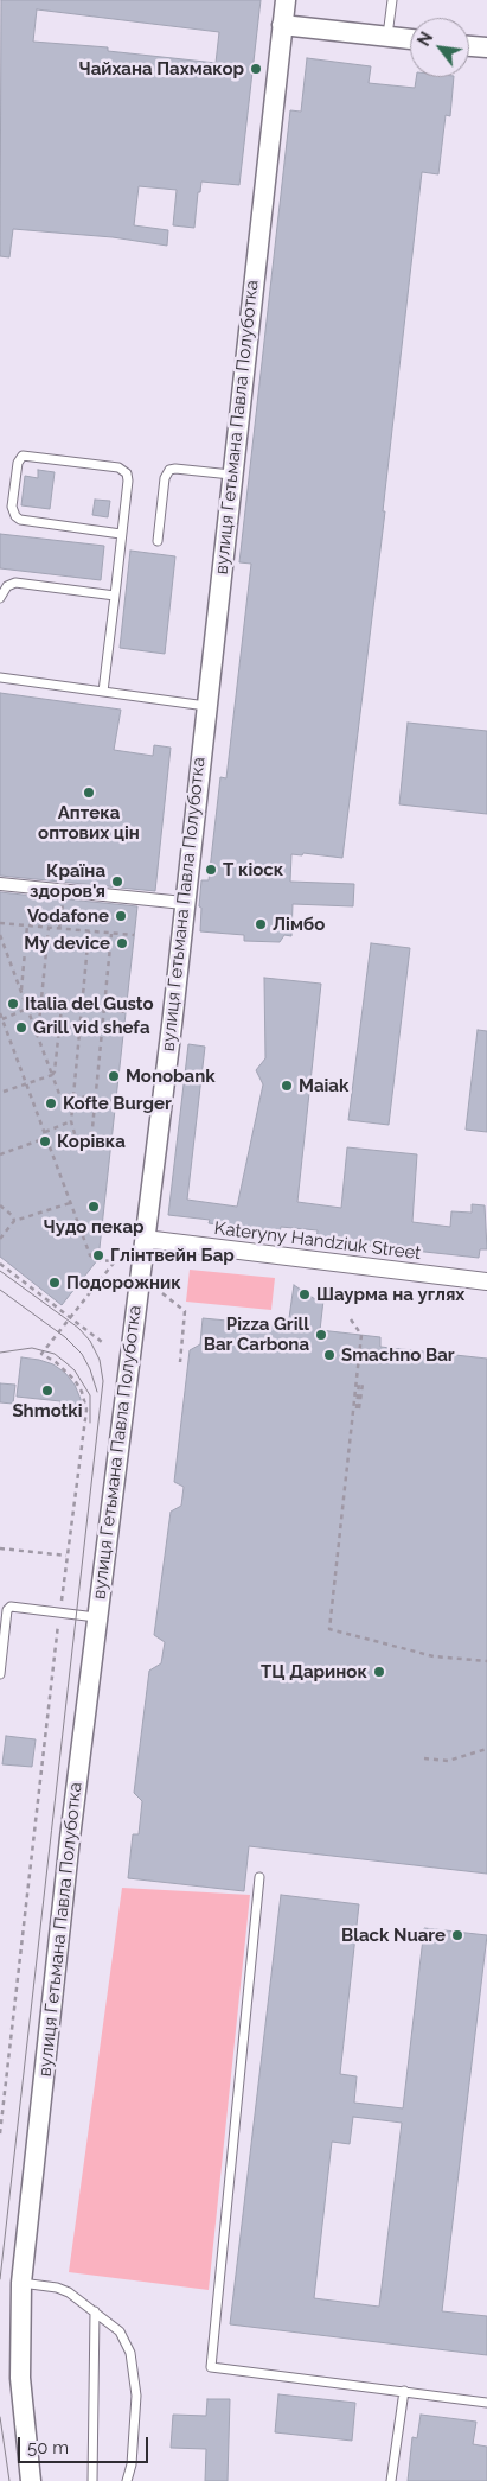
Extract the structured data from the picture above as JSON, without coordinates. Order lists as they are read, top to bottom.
{
  "streets": {
    "street": ["вулиця Гетьмана Павла Полуботка", "Kateryny Handziuk Street"]
  },
  "crossings": [
    ["вулиця Гетьмана Павла Полуботка", "Kateryny Handziuk Street"]
  ],
  "places": [
    "Чайхана Пахмакор",
    "Аптека оптових цін",
    "Т кіоск",
    "Країна здоров'я",
    "Vodafone",
    "Лімбо",
    "My device",
    "Italia del Gusto",
    "Grill vid shefa",
    "Monobank",
    "Maiak",
    "Kofte Burger",
    "Корівка",
    "Чудо пекар",
    "Глінтвейн Бар",
    "Подорожник",
    "Шаурма на углях",
    "Pizza Grill Bar Carbona",
    "Smachno Bar",
    "Shmotki",
    "ТЦ Даринок",
    "Black Nuare"
  ],
  "scale_bar": "50 m",
  "north": "top left"
}
